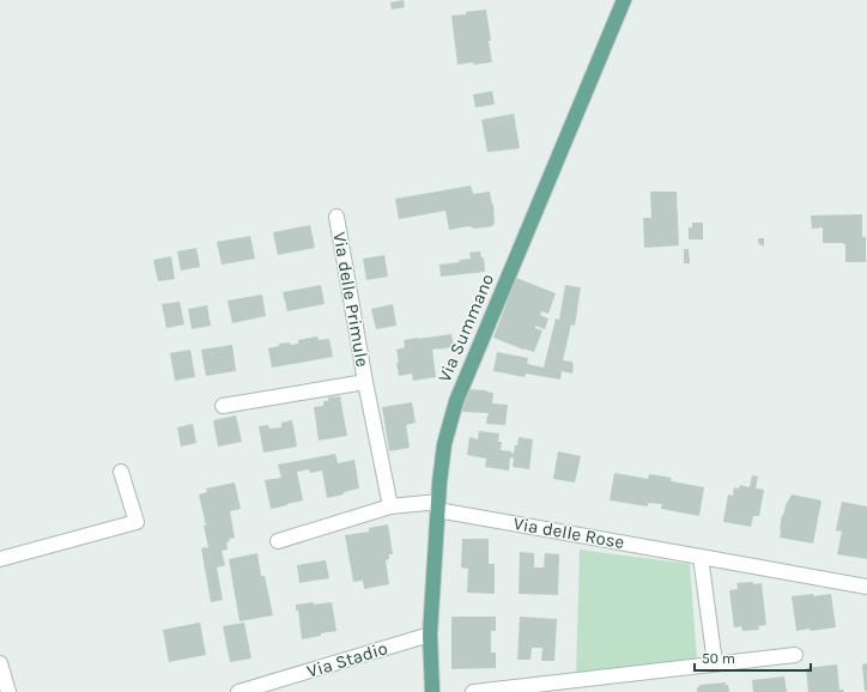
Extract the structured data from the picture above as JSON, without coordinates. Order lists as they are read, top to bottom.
{
  "streets": {
    "main road": ["Via Summano"],
    "street": ["Via delle Primule", "Via delle Rose", "Via Stadio"]
  },
  "crossings": [
    ["Via Summano", "Via delle Rose"],
    ["Via Summano", "Via Stadio"]
  ],
  "scale_bar": "50 m"
}
